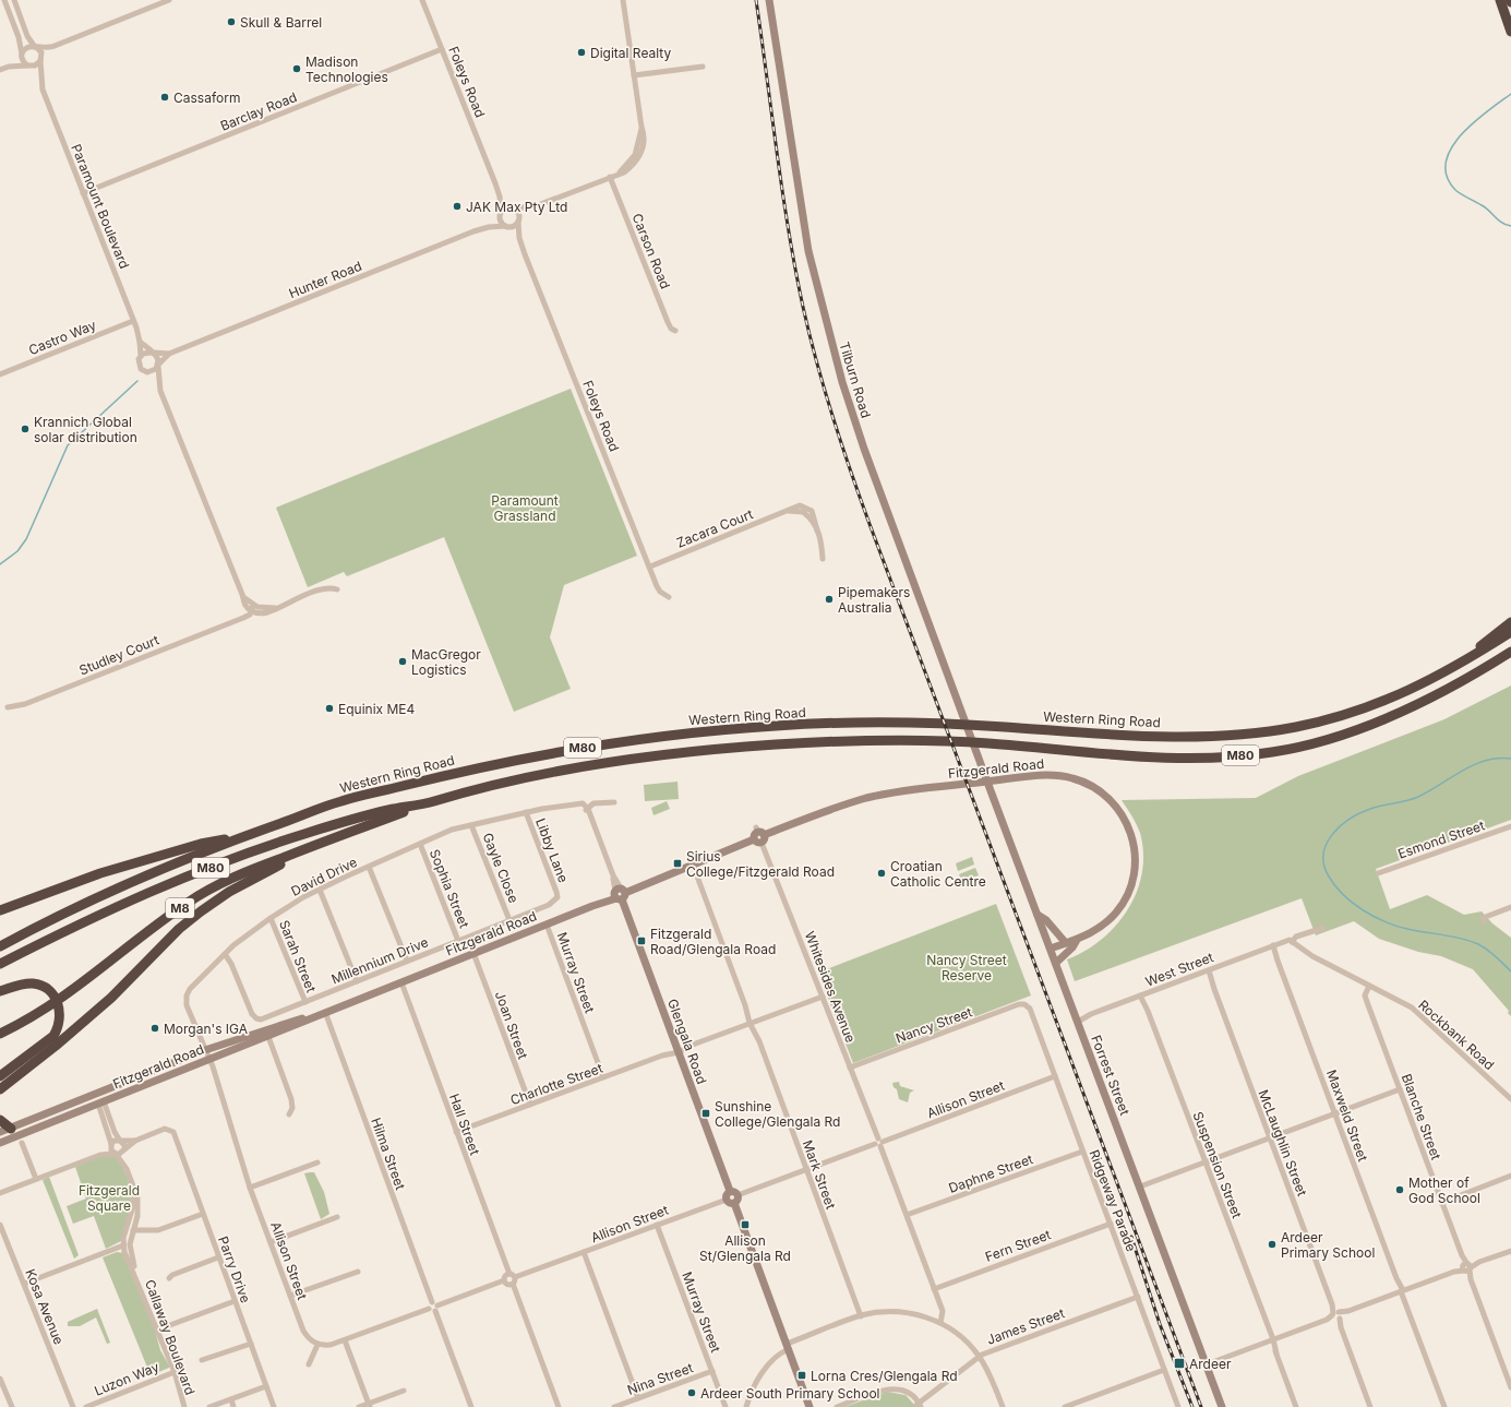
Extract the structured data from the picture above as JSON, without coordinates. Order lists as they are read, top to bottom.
{
  "streets": {
    "highway": ["Western Ring Road", "M80", "M8"],
    "street": [
      "Foleys Road",
      "Barclay Road",
      "Paramount Boulevard",
      "Carson Road",
      "Hunter Road",
      "Castro Way",
      "Tilburn Road",
      "Zacara Court",
      "Studley Court",
      "Fitzgerald Road",
      "Esmond Street",
      "Libby Lane",
      "Gayle Close",
      "David Drive",
      "Sophia Street",
      "Sarah Street",
      "Millennium Drive",
      "West Street",
      "Murray Street",
      "Whitesides Avenue",
      "Joan Street",
      "Nancy Street",
      "Rockbank Road",
      "Glengala Road",
      "Forrest Street",
      "Charlotte Street",
      "Allison Street",
      "Maxweld Street",
      "Blanche Street",
      "Hall Street",
      "McLaughlin Street",
      "Hilma Street",
      "Suspension Street",
      "Daphne Street",
      "Mark Street",
      "Ridgeway Parade",
      "Fern Street",
      "Parry Drive",
      "Kosa Avenue",
      "James Street",
      "Callaway Boulevard",
      "Luzon Way",
      "Nina Street"
    ]
  },
  "crossings": [
    ["Foleys Road", "Barclay Road"],
    ["Foleys Road", "Hunter Road"],
    ["Foleys Road", "Zacara Court"],
    ["Barclay Road", "Paramount Boulevard"],
    ["Paramount Boulevard", "Hunter Road"],
    ["Paramount Boulevard", "Castro Way"],
    ["Tilburn Road", "Forrest Street"],
    ["Fitzgerald Road", "David Drive"],
    ["Fitzgerald Road", "Murray Street"],
    ["Fitzgerald Road", "Whitesides Avenue"],
    ["Fitzgerald Road", "Joan Street"],
    ["Fitzgerald Road", "Glengala Road"],
    ["Fitzgerald Road", "Forrest Street"],
    ["Fitzgerald Road", "Allison Street"],
    ["Fitzgerald Road", "Hall Street"],
    ["Fitzgerald Road", "Hilma Street"],
    ["Fitzgerald Road", "Mark Street"],
    ["Libby Lane", "David Drive"],
    ["Libby Lane", "Millennium Drive"],
    ["Gayle Close", "David Drive"],
    ["Gayle Close", "Millennium Drive"],
    ["David Drive", "Sophia Street"],
    ["David Drive", "Sarah Street"],
    ["David Drive", "Millennium Drive"],
    ["David Drive", "Allison Street"],
    ["Sophia Street", "Millennium Drive"],
    ["Sarah Street", "Millennium Drive"],
    ["West Street", "Rockbank Road"],
    ["West Street", "Forrest Street"],
    ["West Street", "Maxweld Street"],
    ["West Street", "McLaughlin Street"],
    ["West Street", "Suspension Street"],
    ["Murray Street", "Charlotte Street"],
    ["Murray Street", "Allison Street"],
    ["Murray Street", "Nina Street"],
    ["Whitesides Avenue", "Nancy Street"],
    ["Whitesides Avenue", "Charlotte Street"],
    ["Whitesides Avenue", "Allison Street"],
    ["Whitesides Avenue", "Daphne Street"],
    ["Whitesides Avenue", "Fern Street"],
    ["Joan Street", "Charlotte Street"],
    ["Nancy Street", "Ridgeway Parade"],
    ["Rockbank Road", "Blanche Street"],
    ["Glengala Road", "Charlotte Street"],
    ["Glengala Road", "Allison Street"],
    ["Charlotte Street", "Hall Street"],
    ["Charlotte Street", "Mark Street"],
    ["Allison Street", "Hall Street"],
    ["Allison Street", "Mark Street"],
    ["Allison Street", "Ridgeway Parade"],
    ["Daphne Street", "Ridgeway Parade"],
    ["Ridgeway Parade", "Fern Street"],
    ["Ridgeway Parade", "James Street"],
    ["Callaway Boulevard", "Luzon Way"]
  ],
  "parks": ["Paramount Grassland", "Nancy Street Reserve", "Fitzgerald Square"],
  "places": {
    "other": [
      "Skull & Barrel",
      "Digital Realty",
      "Madison Technologies",
      "Cassaform",
      "JAK Max Pty Ltd",
      "Krannich Global solar distribution",
      "Pipemakers Australia",
      "MacGregor Logistics",
      "Equinix ME4",
      "Croatian Catholic Centre",
      "Morgan's IGA",
      "Mother of God School",
      "Ardeer Primary School",
      "Ardeer South Primary School"
    ],
    "transit": [
      "Sirius College/Fitzgerald Road",
      "Fitzgerald Road/Glengala Road",
      "Sunshine College/Glengala Rd",
      "Allison St/Glengala Rd",
      "Ardeer",
      "Lorna Cres/Glengala Rd"
    ]
  }
}
